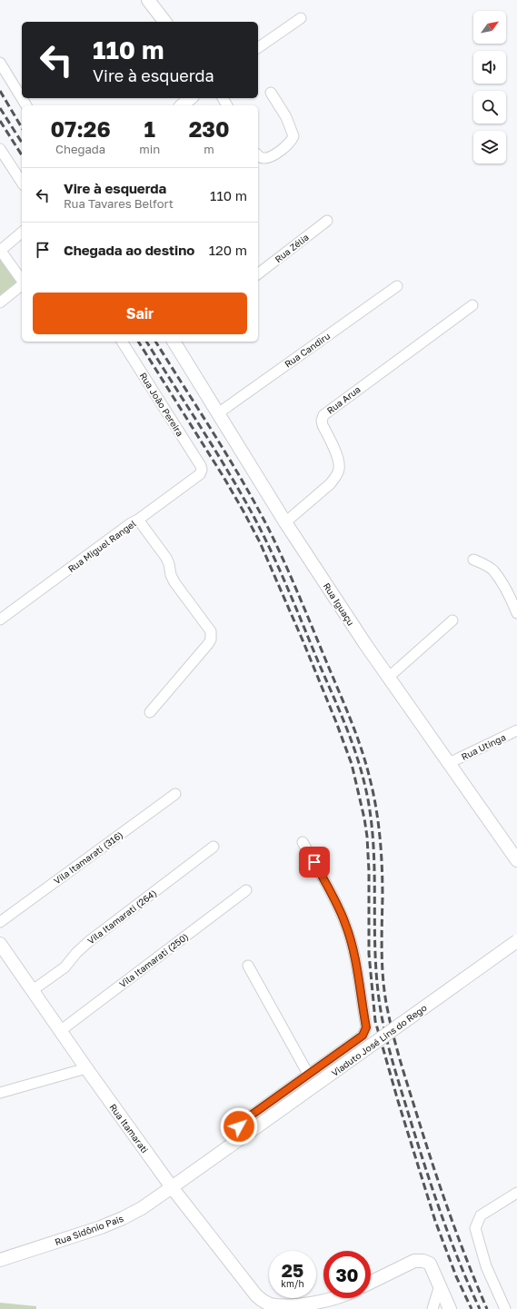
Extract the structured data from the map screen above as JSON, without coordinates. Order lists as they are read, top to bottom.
{
  "streets": {
    "main road": [
      "Rua Iguaçu",
      "Viaduto José Lins do Rego",
      "Rua Itamarati",
      "Rua Sidônio Pais"
    ],
    "street": [
      "Rua Zélia",
      "Rua Candiru",
      "Rua Arua",
      "Rua João Pereira",
      "Rua Miguel Rangel",
      "Rua Utinga",
      "Vila Itamarati (316)",
      "Vila Itamarati (264)",
      "Vila Itamarati (250)"
    ]
  },
  "crossings": [
    ["Rua Candiru", "Rua Iguaçu"],
    ["Rua Arua", "Rua Iguaçu"],
    ["Rua João Pereira", "Rua Miguel Rangel"],
    ["Rua Iguaçu", "Rua Utinga"],
    ["Vila Itamarati (264)", "Rua Itamarati"],
    ["Vila Itamarati (250)", "Rua Itamarati"],
    ["Viaduto José Lins do Rego", "Rua Itamarati"],
    ["Viaduto José Lins do Rego", "Rua Sidônio Pais"],
    ["Rua Itamarati", "Rua Sidônio Pais"]
  ],
  "north": "top right",
  "page": {
    "turn": ["110 m", "Vire à esquerda"],
    "eta": [
      "07:26",
      "Chegada",
      "1",
      "min",
      "230",
      "m"
    ],
    "list": [
      {
        "name": "Vire à esquerda",
        "note": "Rua Tavares Belfort",
        "value": "110 m"
      },
      {
        "name": "Chegada ao destino",
        "value": "120 m"
      }
    ],
    "buttons": "Sair",
    "speed": "25 km/h",
    "limit": "30"
  }
}
